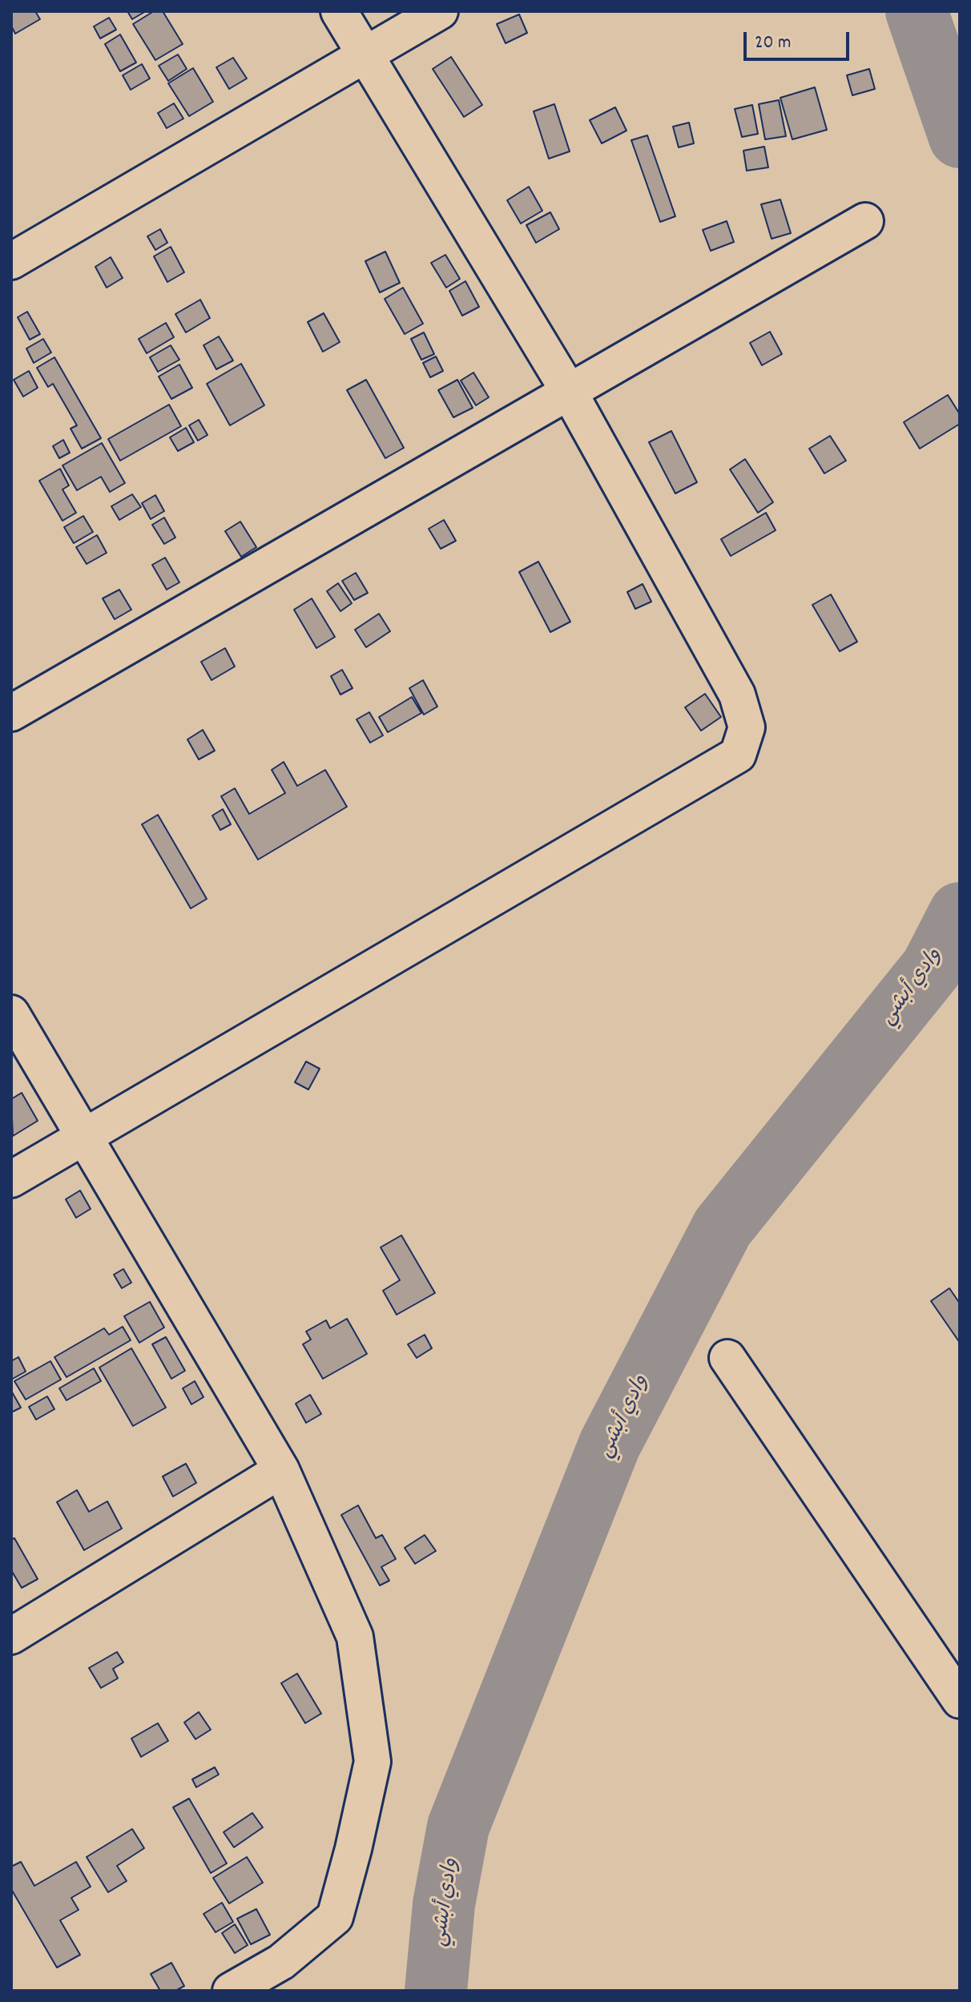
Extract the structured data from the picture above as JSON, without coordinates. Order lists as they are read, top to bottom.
{
  "water": ["وادي أبشي"],
  "scale_bar": "20 m"
}
